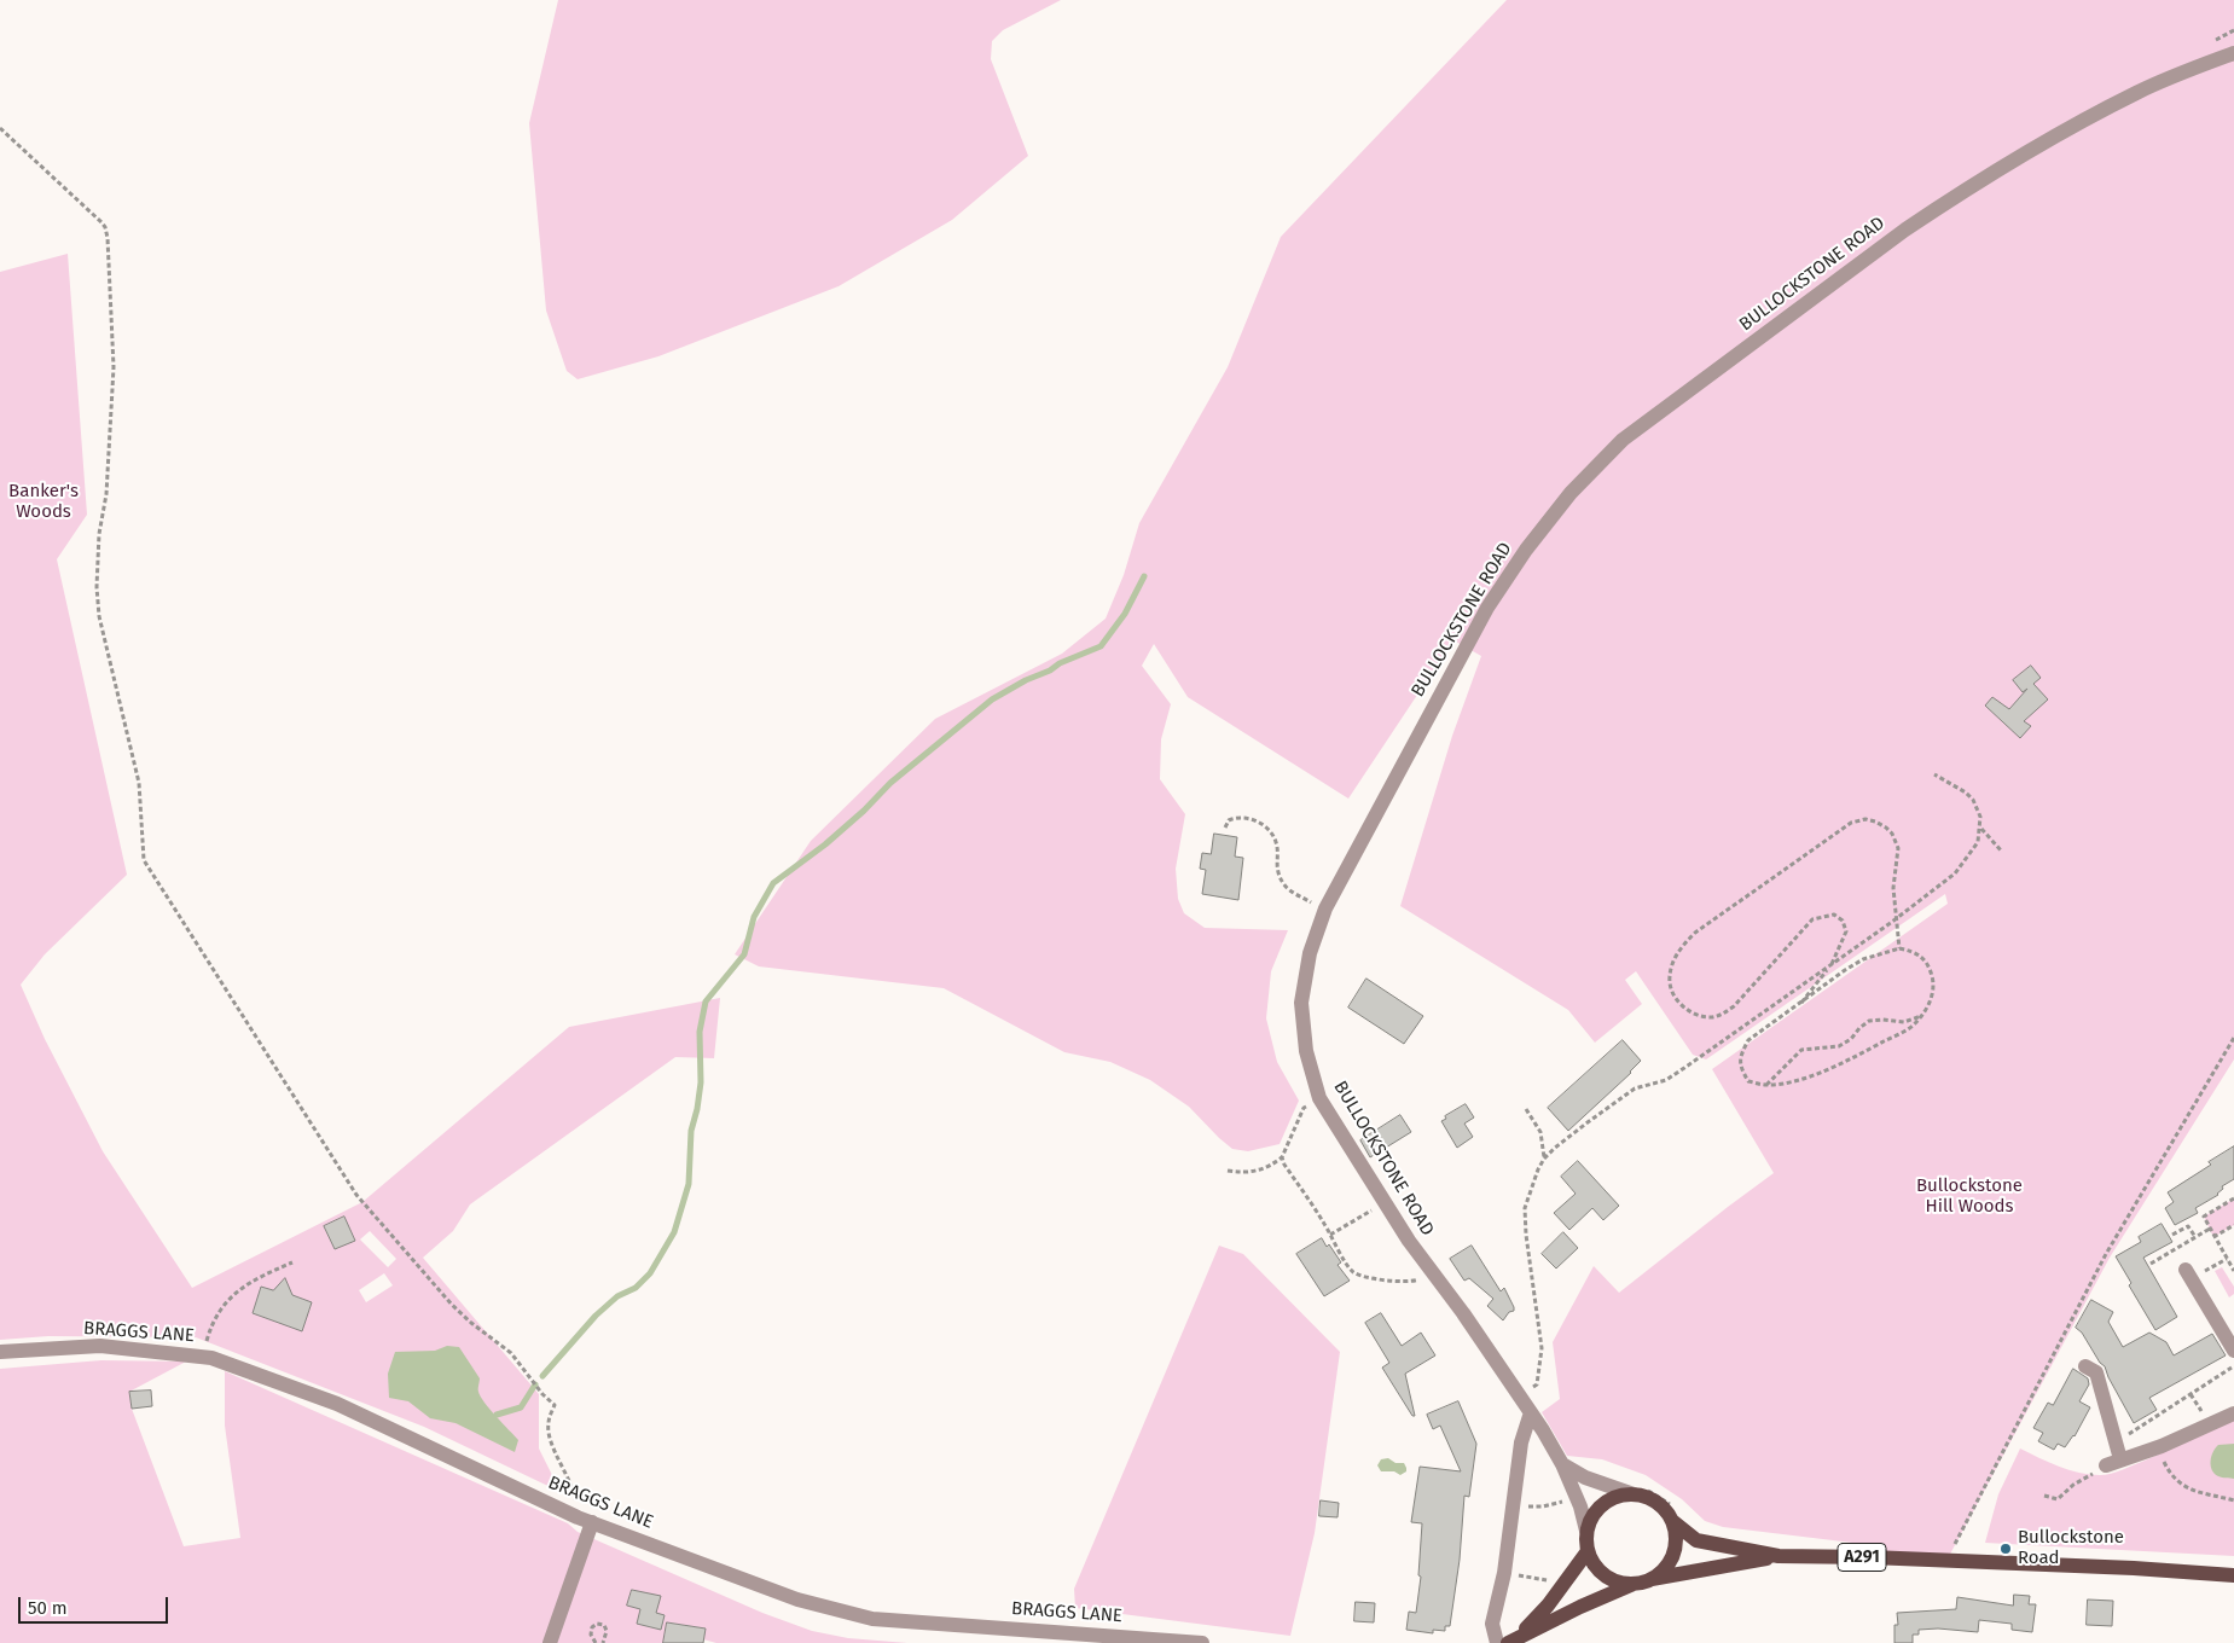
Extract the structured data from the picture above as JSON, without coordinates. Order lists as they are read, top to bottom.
{
  "streets": {
    "main road": ["A291"],
    "street": ["BULLOCKSTONE ROAD", "BRAGGS LANE"]
  },
  "crossings": [
    ["BULLOCKSTONE ROAD", "A291"]
  ],
  "parks": ["Banker's Woods", "Bullockstone Hill Woods"],
  "places": ["Bullockstone Road"],
  "scale_bar": "50 m"
}
